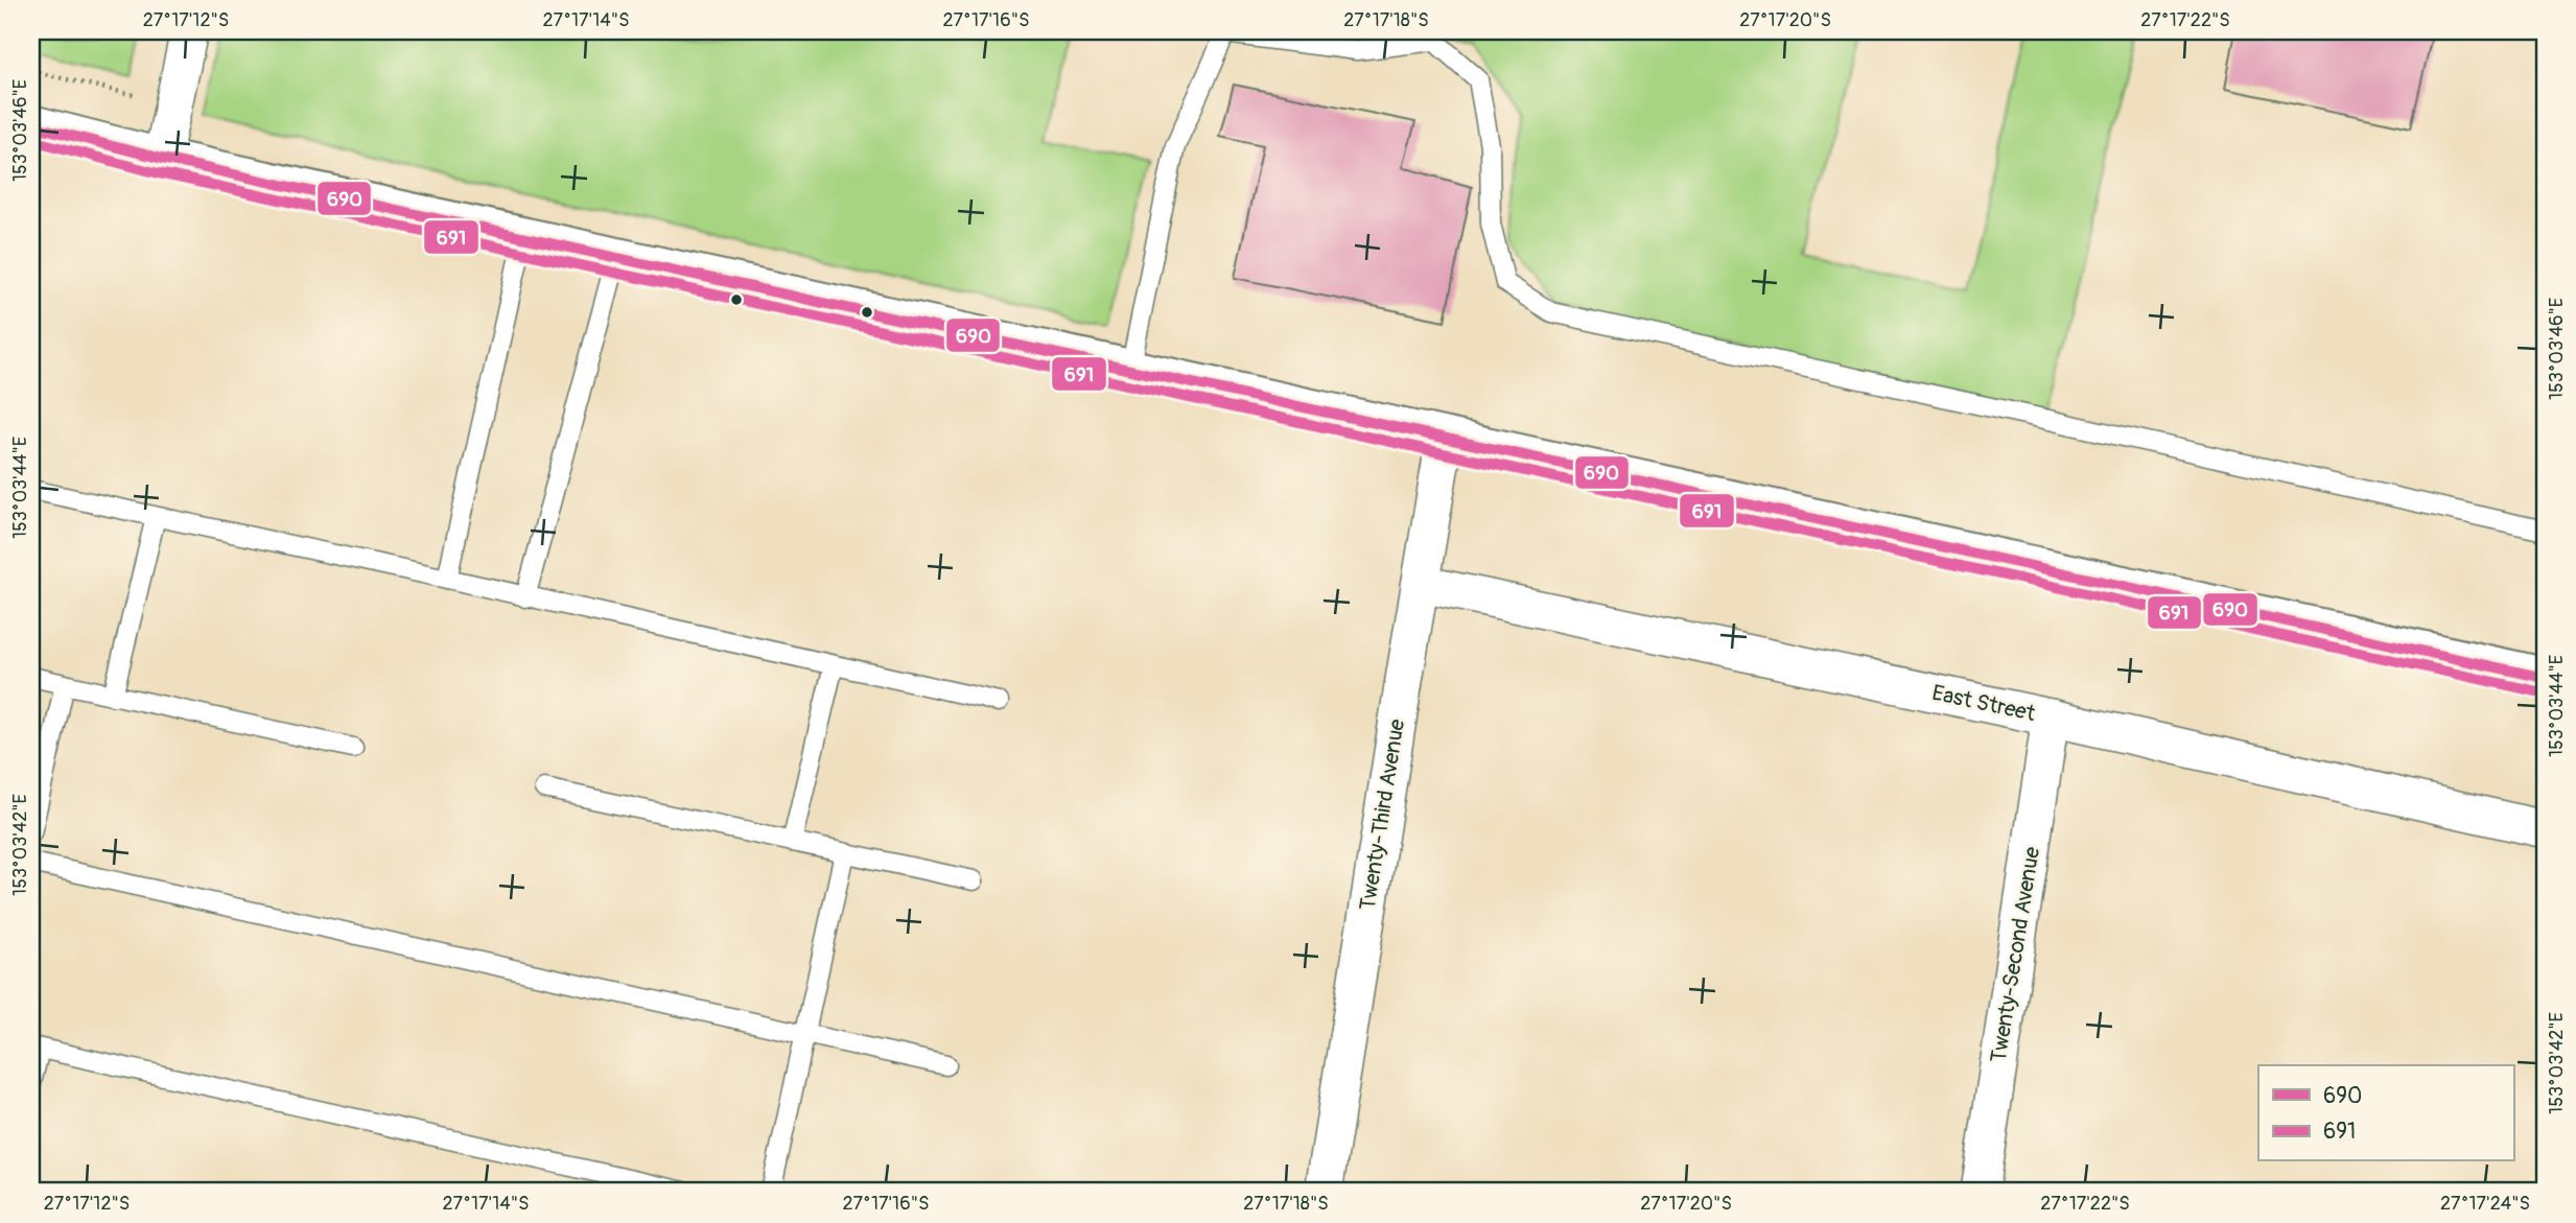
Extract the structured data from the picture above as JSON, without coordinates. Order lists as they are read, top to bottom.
{
  "streets": {
    "street": ["East Street", "Twenty-Third Avenue", "Twenty-Second Avenue"]
  },
  "crossings": [
    ["East Street", "Twenty-Third Avenue"],
    ["East Street", "Twenty-Second Avenue"]
  ],
  "lines": ["transit line 690", "transit line 691"],
  "legend": ["690", "691"],
  "coordinates": [
    "27°17'12\"S",
    "27°17'14\"S",
    "27°17'16\"S",
    "27°17'18\"S",
    "27°17'20\"S",
    "27°17'22\"S",
    "153°03'46\"E",
    "153°03'44\"E",
    "153°03'42\"E",
    "27°17'24\"S"
  ]
}
